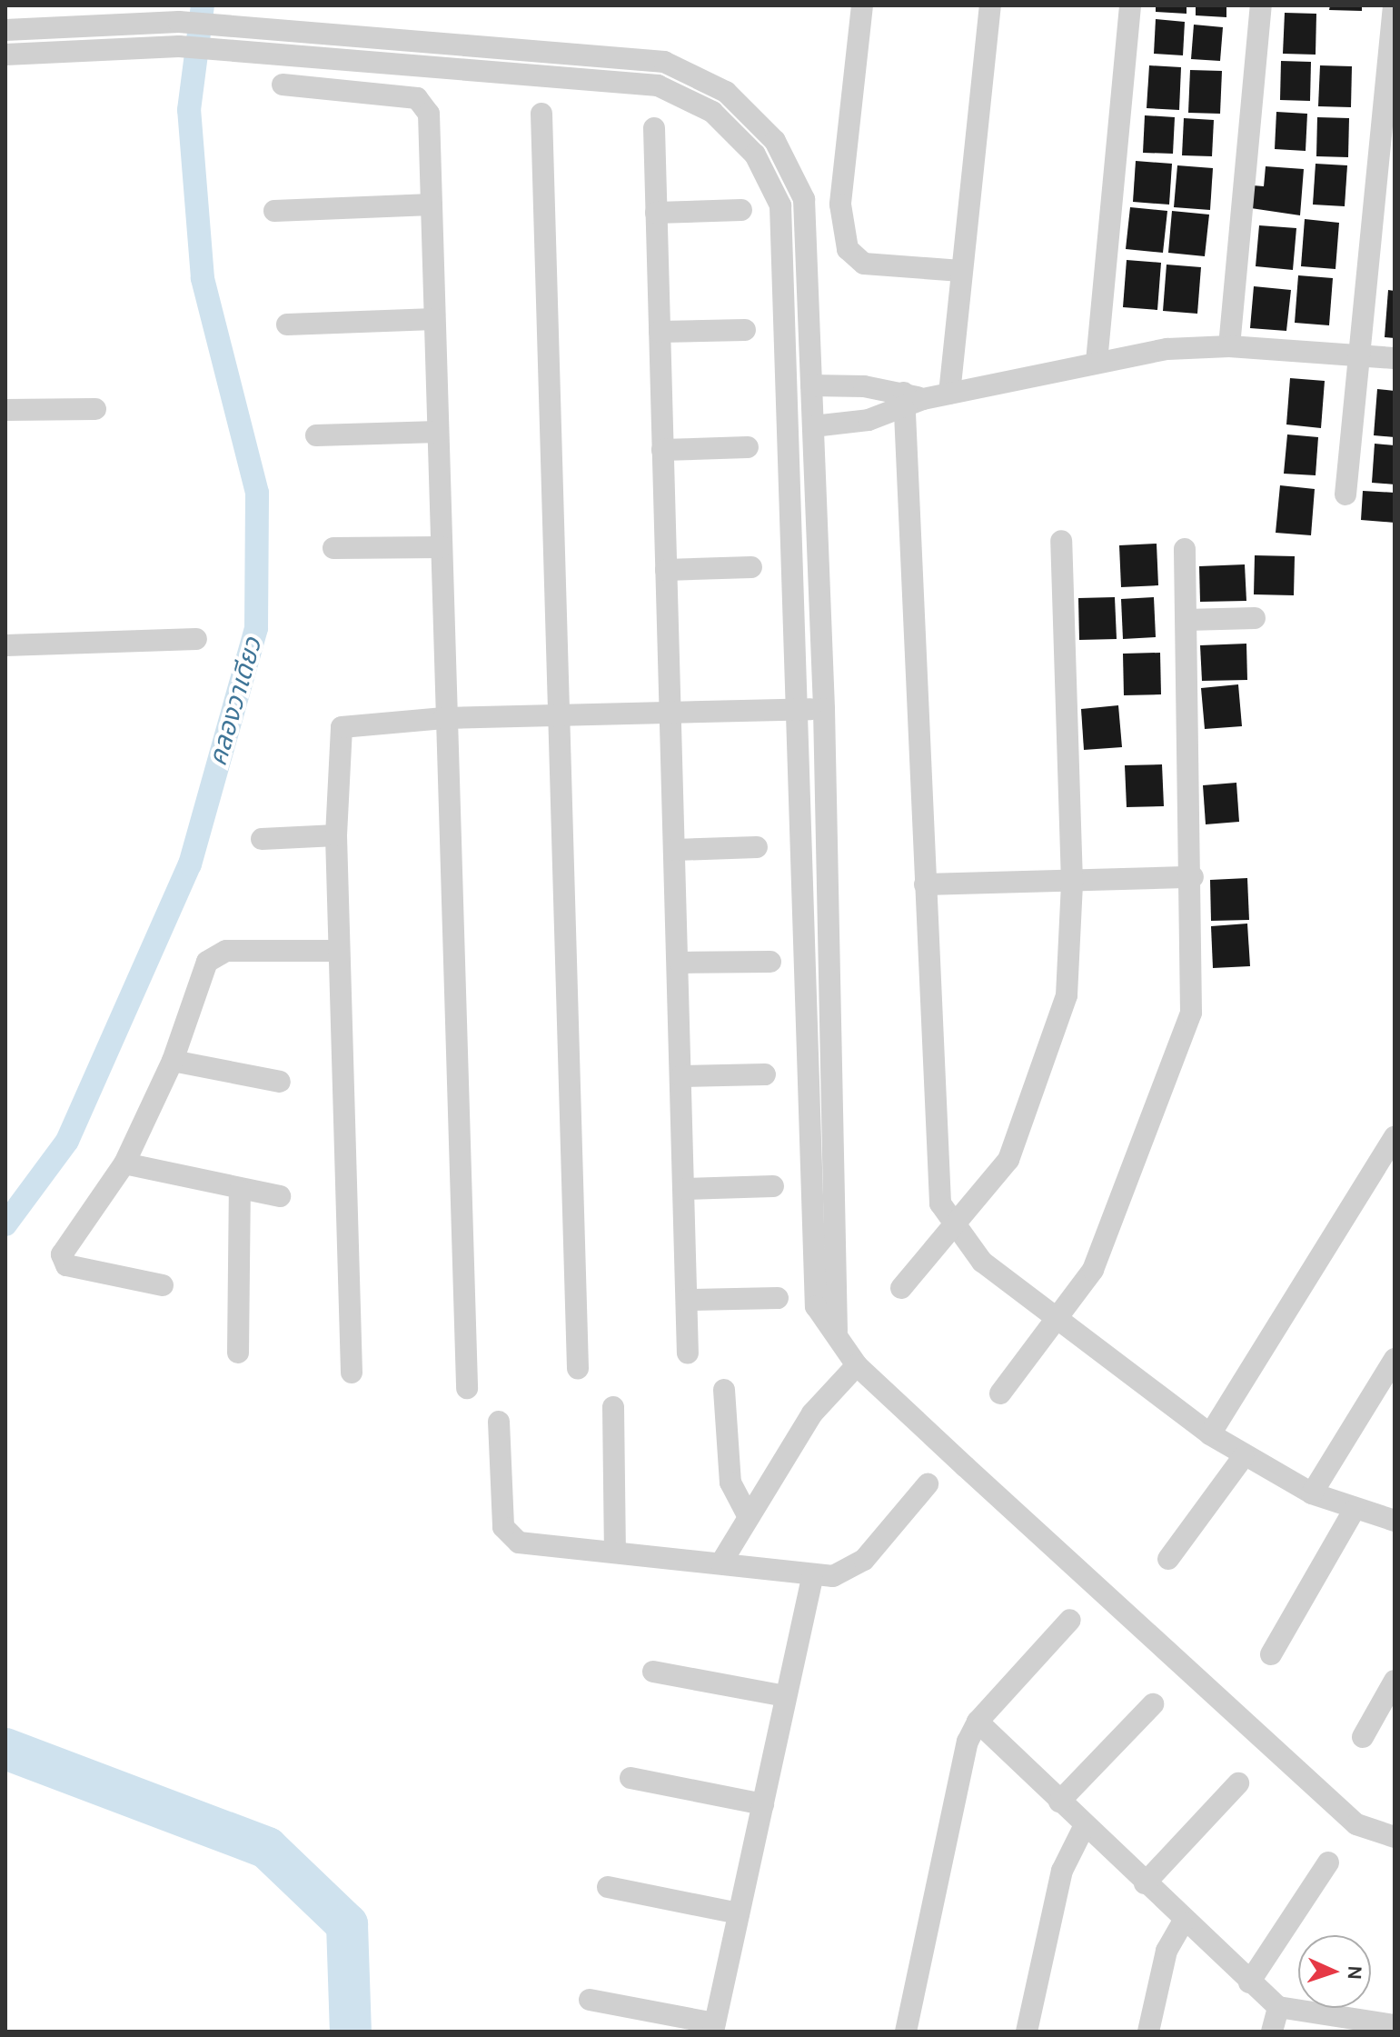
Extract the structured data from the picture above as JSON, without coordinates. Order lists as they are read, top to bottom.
{
  "water": ["คลองวาเดียว"],
  "north": "right"
}
